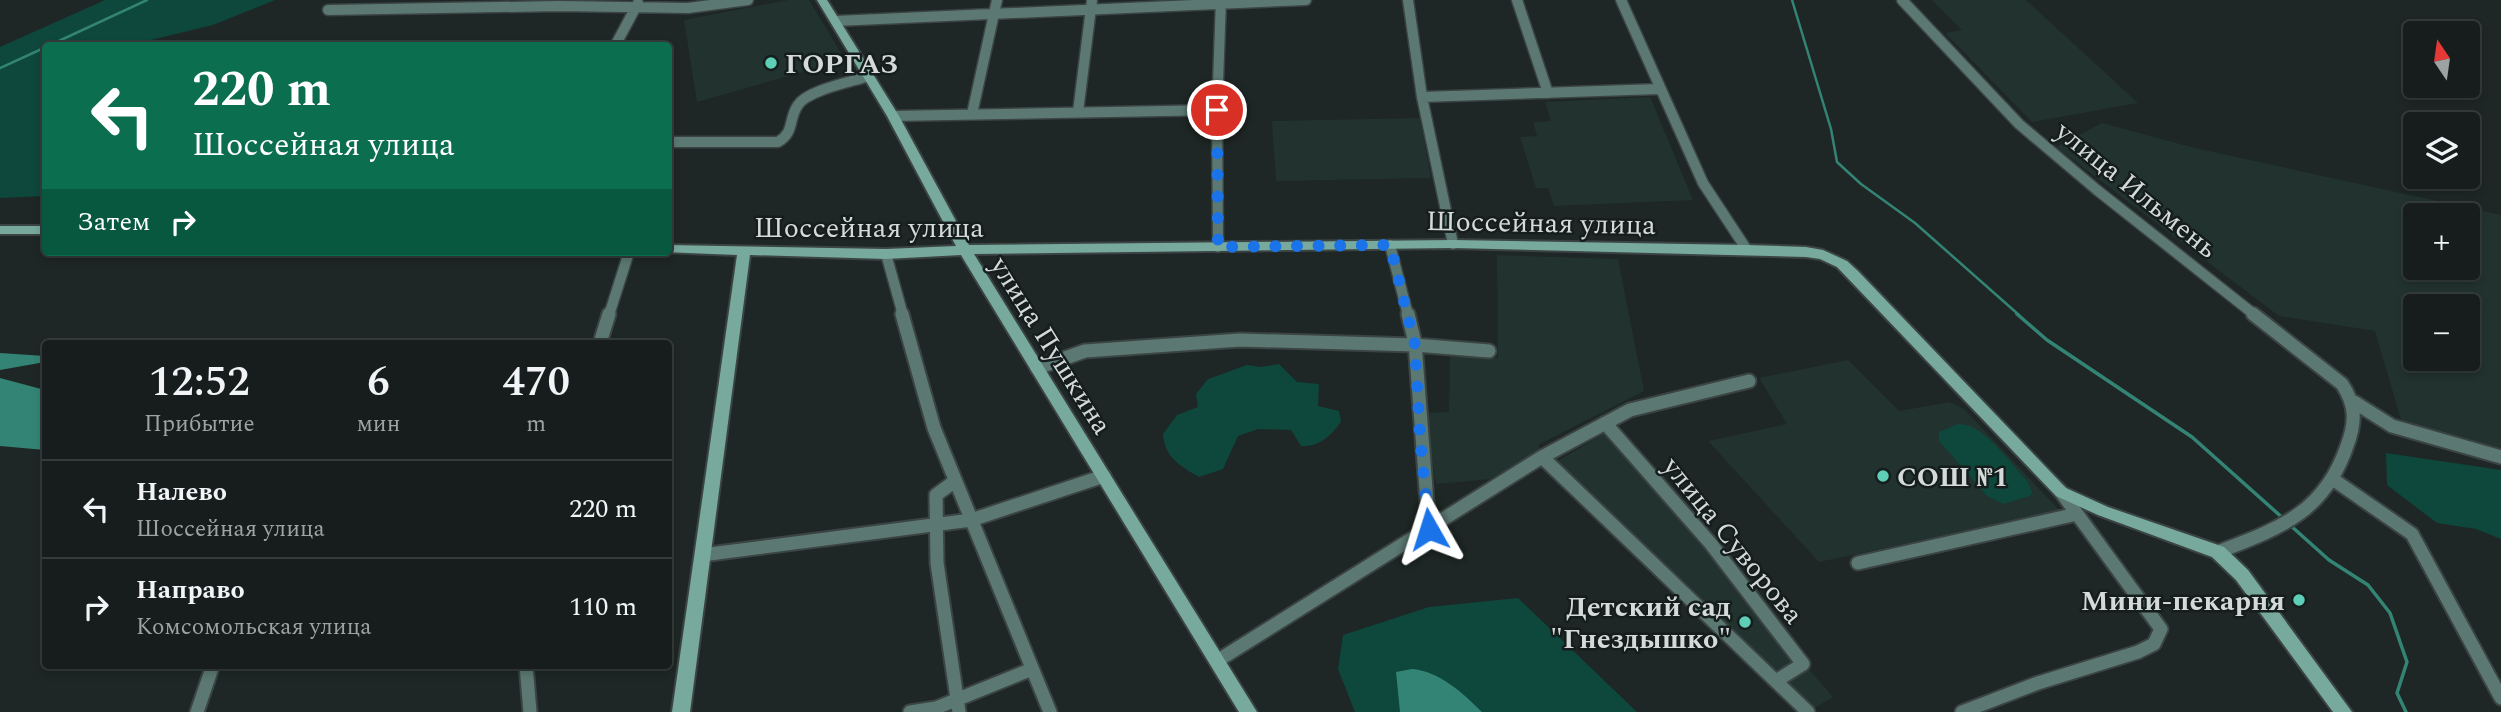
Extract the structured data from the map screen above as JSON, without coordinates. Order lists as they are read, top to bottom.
{
  "streets": {
    "street": [
      "улица Ильмень",
      "Шоссейная улица",
      "улица Пушкина",
      "улица Суворова"
    ]
  },
  "crossings": [
    ["Шоссейная улица", "улица Пушкина"]
  ],
  "places": [
    "ГОРГАЗ",
    "СОШ №1",
    "Мини-пекарня",
    "Детский сад \"Гнездышко\""
  ],
  "north": "top",
  "page": {
    "map_buttons": ["+", "−"],
    "turn": ["220 m", "Шоссейная улица"],
    "then": "Затем",
    "eta": [
      "12:52",
      "Прибытие",
      "6",
      "мин",
      "470",
      "m"
    ],
    "list": [
      {
        "name": "Налево",
        "note": "Шоссейная улица",
        "value": "220 m"
      },
      {
        "name": "Направо",
        "note": "Комсомольская улица",
        "value": "110 m"
      }
    ]
  }
}
